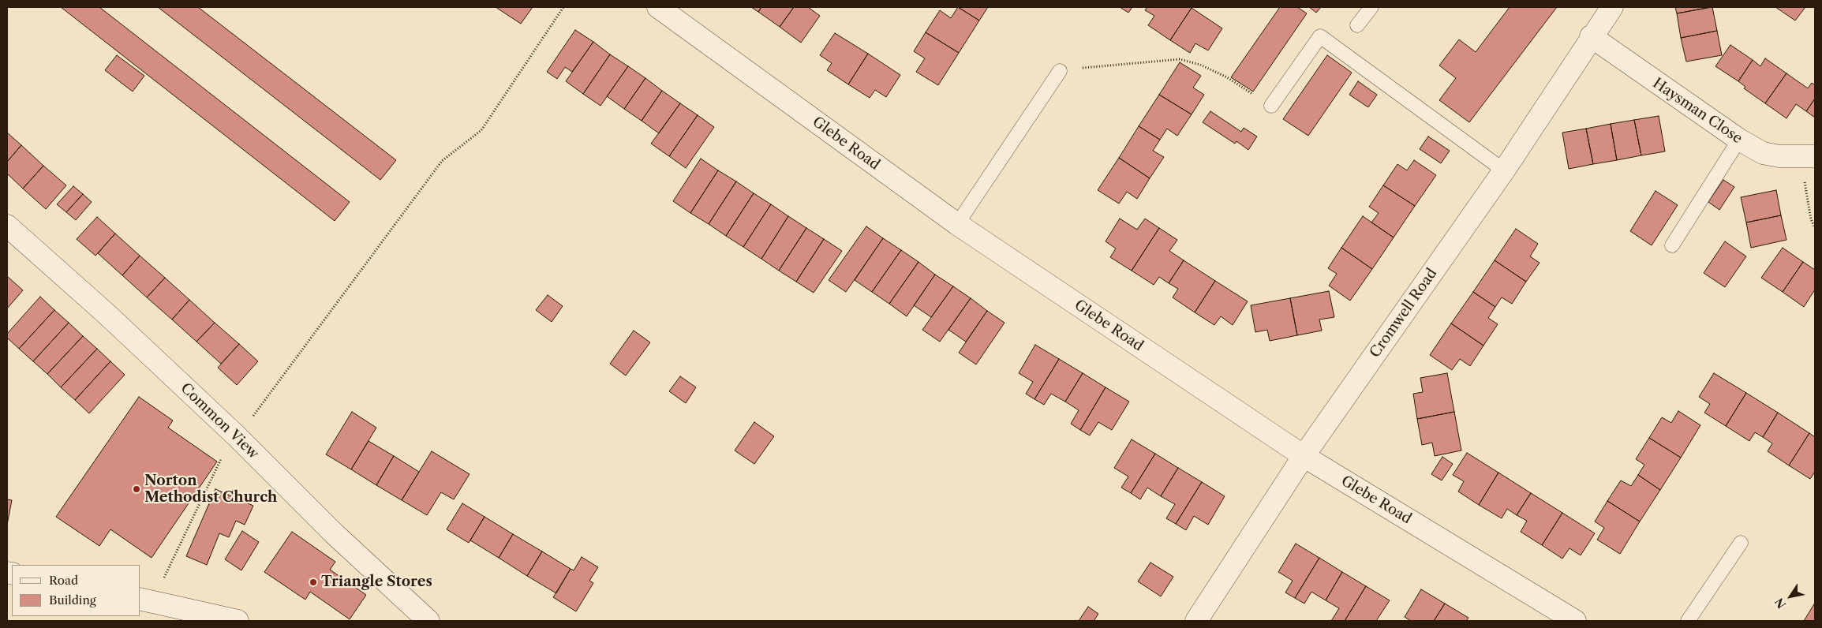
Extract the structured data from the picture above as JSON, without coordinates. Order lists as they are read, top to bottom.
{
  "streets": {
    "street": [
      "Haysman Close",
      "Glebe Road",
      "Cromwell Road",
      "Common View"
    ]
  },
  "crossings": [
    ["Haysman Close", "Cromwell Road"],
    ["Glebe Road", "Cromwell Road"]
  ],
  "places": ["Norton Methodist Church", "Triangle Stores"],
  "legend": ["Road", "Building"],
  "north": "bottom left"
}
